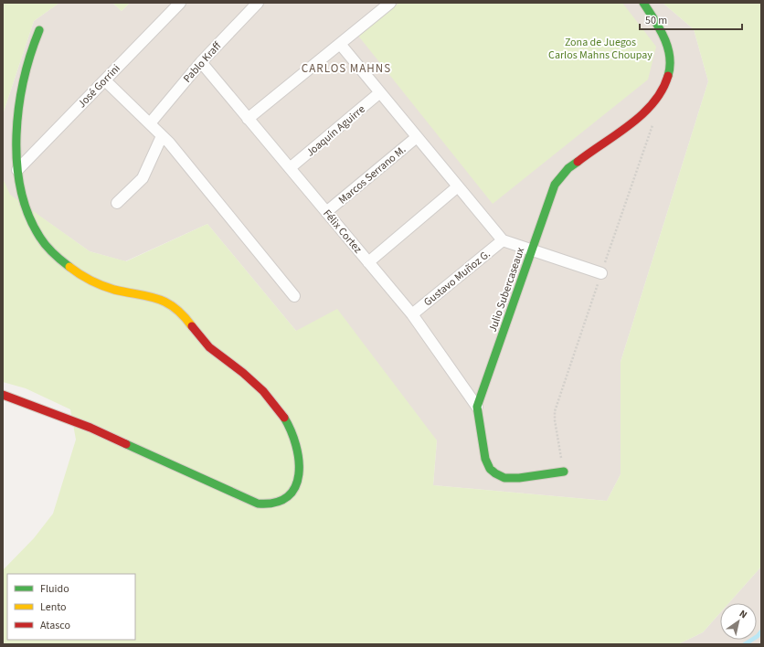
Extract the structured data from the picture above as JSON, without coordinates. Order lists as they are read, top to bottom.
{
  "streets": {
    "street": [
      "Pablo Kraff",
      "José Gorrini",
      "Joaquín Aguirre",
      "Marcos Serrano M.",
      "Félix Cortez",
      "Gustavo Muñoz G.",
      "Julio Subercaseaux"
    ]
  },
  "crossings": [
    ["Pablo Kraff", "Félix Cortez"],
    ["Joaquín Aguirre", "Félix Cortez"],
    ["Marcos Serrano M.", "Félix Cortez"],
    ["Félix Cortez", "Gustavo Muñoz G."],
    ["Félix Cortez", "Julio Subercaseaux"]
  ],
  "districts": ["CARLOS MAHNS"],
  "parks": ["Zona de Juegos Carlos Mahns Choupay"],
  "legend": ["Fluido", "Lento", "Atasco"],
  "scale_bar": "50 m",
  "north": "top right"
}
